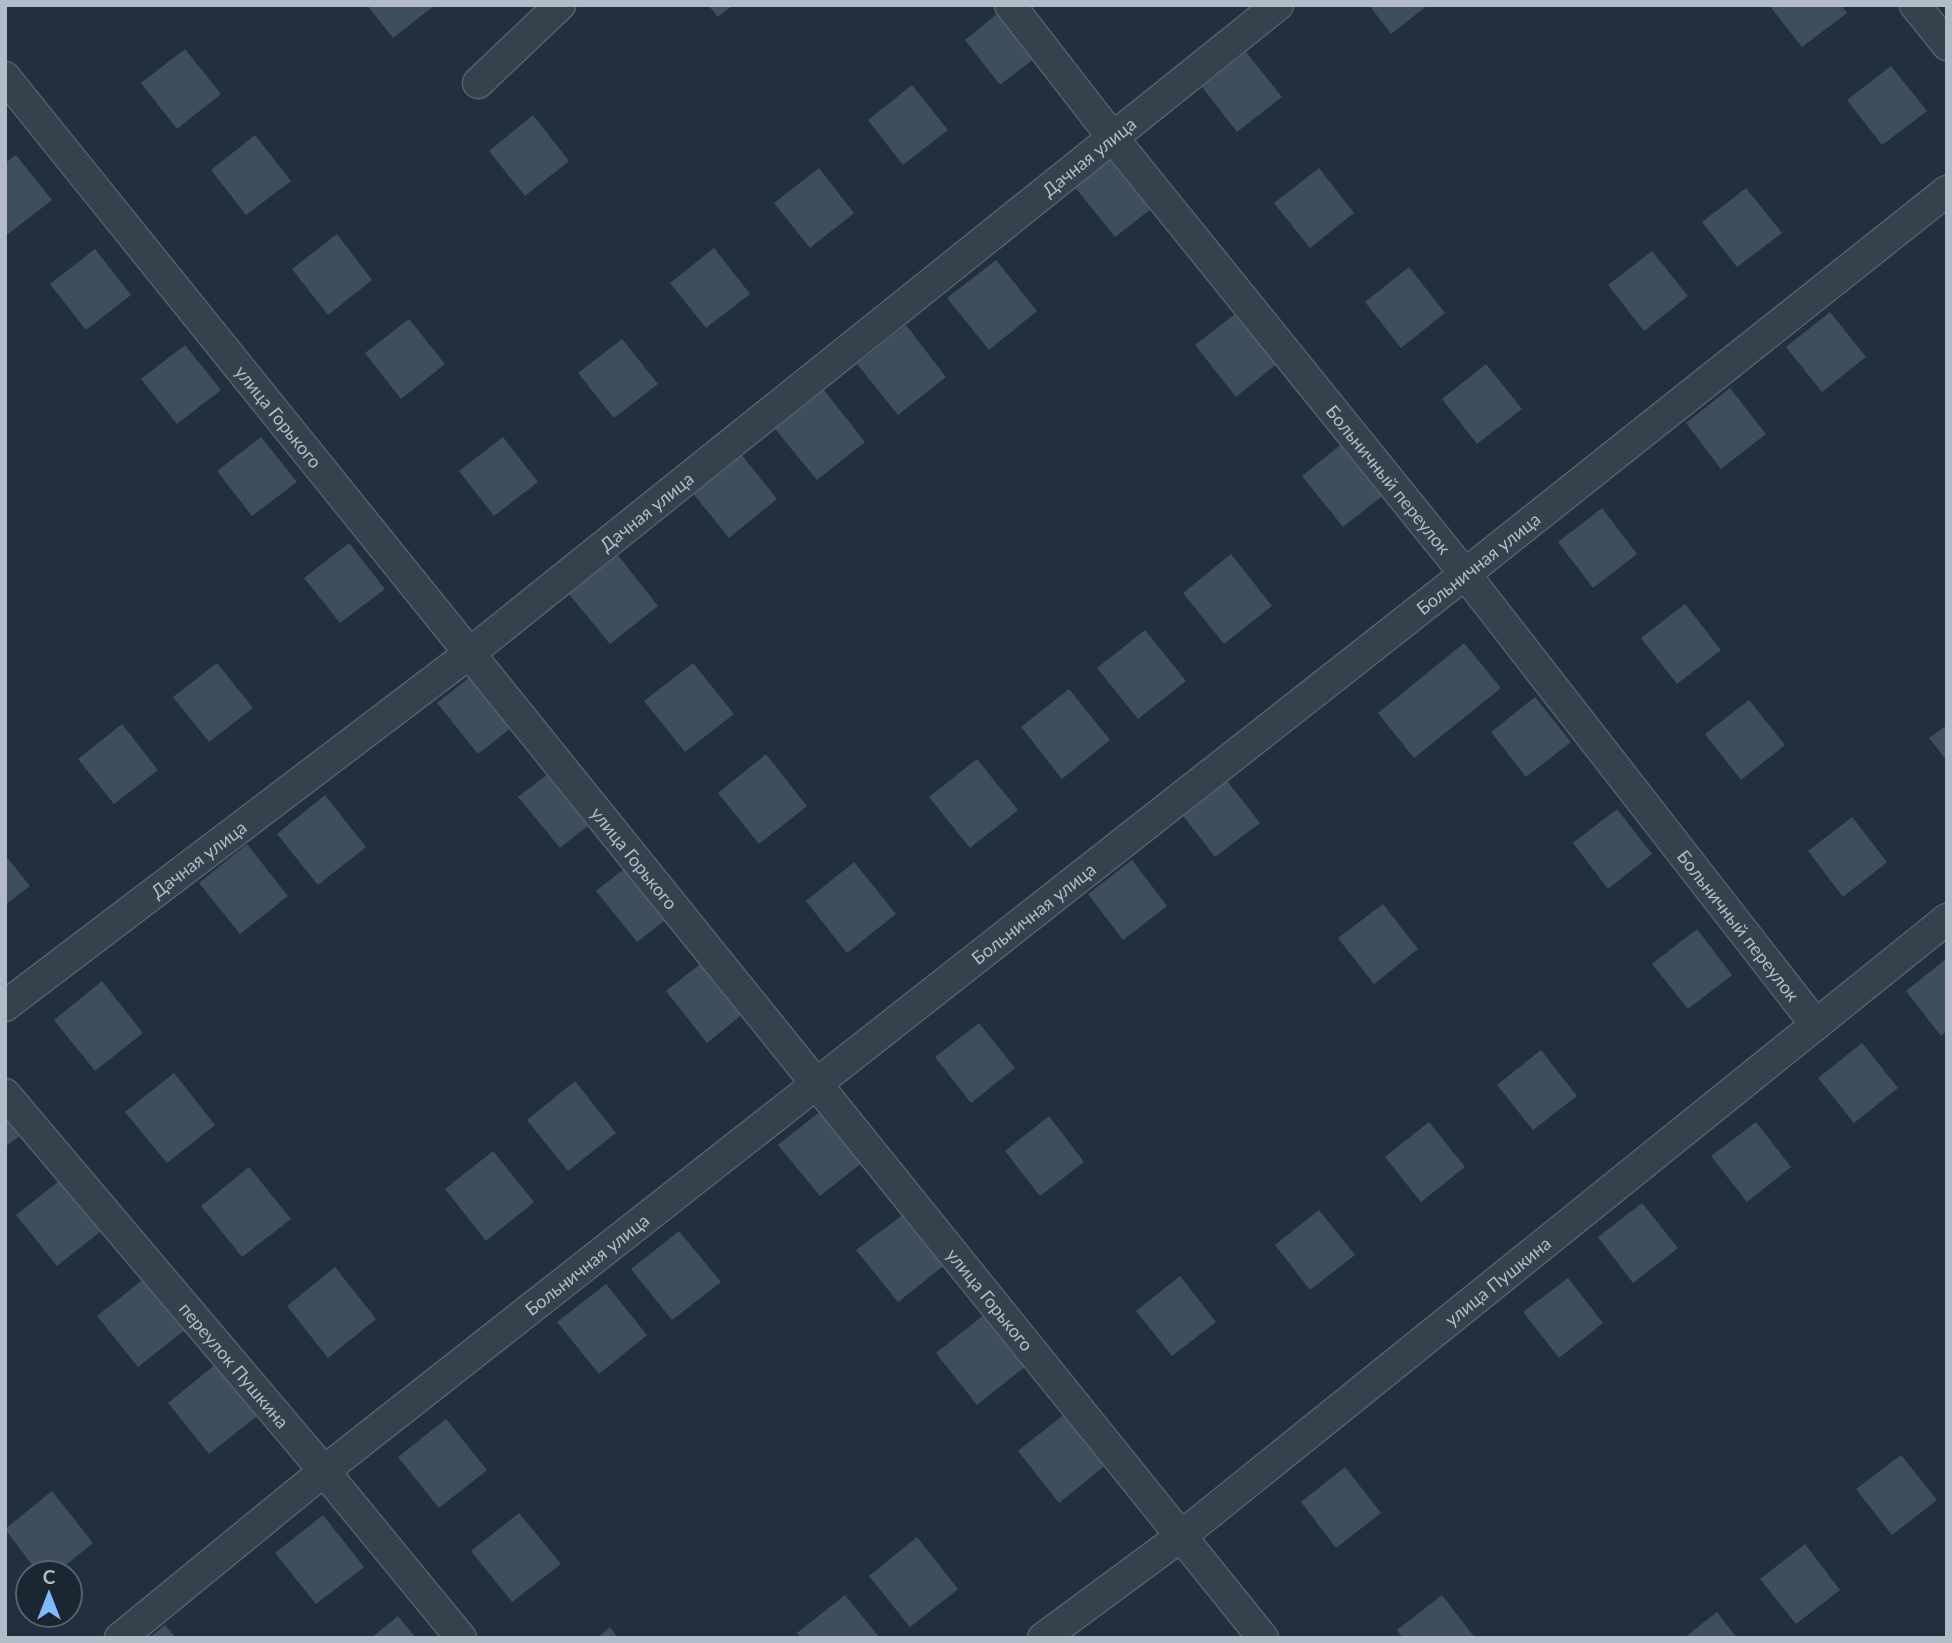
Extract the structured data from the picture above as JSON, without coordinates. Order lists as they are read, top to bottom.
{
  "streets": {
    "street": [
      "Дачная улица",
      "улица Горького",
      "Больничный переулок",
      "Больничная улица",
      "улица Пушкина",
      "переулок Пушкина"
    ]
  },
  "crossings": [
    ["Дачная улица", "улица Горького"],
    ["Дачная улица", "Больничный переулок"],
    ["улица Горького", "Больничная улица"],
    ["улица Горького", "улица Пушкина"],
    ["Больничный переулок", "Больничная улица"],
    ["Больничный переулок", "улица Пушкина"],
    ["Больничная улица", "переулок Пушкина"]
  ],
  "north": "top"
}
